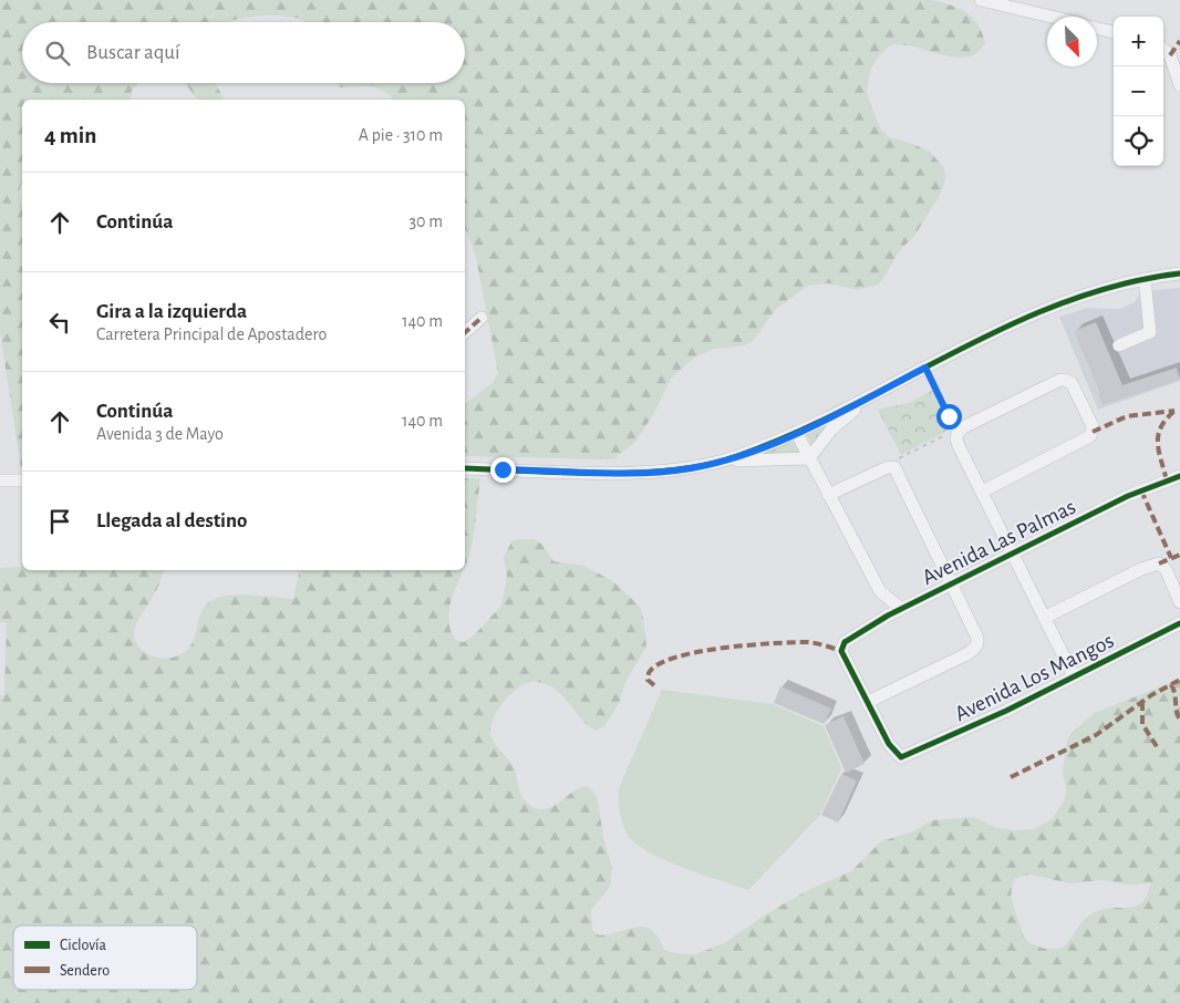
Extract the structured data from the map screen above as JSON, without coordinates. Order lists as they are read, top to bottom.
{
  "streets": {
    "street": ["Avenida Las Palmas", "Avenida Los Mangos"]
  },
  "crossings": [
    ["Avenida Las Palmas", "Avenida Los Mangos"]
  ],
  "legend": ["Ciclovía", "Sendero"],
  "north": "bottom right",
  "page": {
    "map_buttons": ["+", "−"],
    "search": "Buscar aquí",
    "heading": ["4 min", "A pie · 310 m"],
    "list": [
      ["Continúa", "30 m"],
      ["Gira a la izquierda", "Carretera Principal de Apostadero", "140 m"],
      ["Continúa", "Avenida 3 de Mayo", "140 m"],
      "Llegada al destino"
    ]
  }
}
